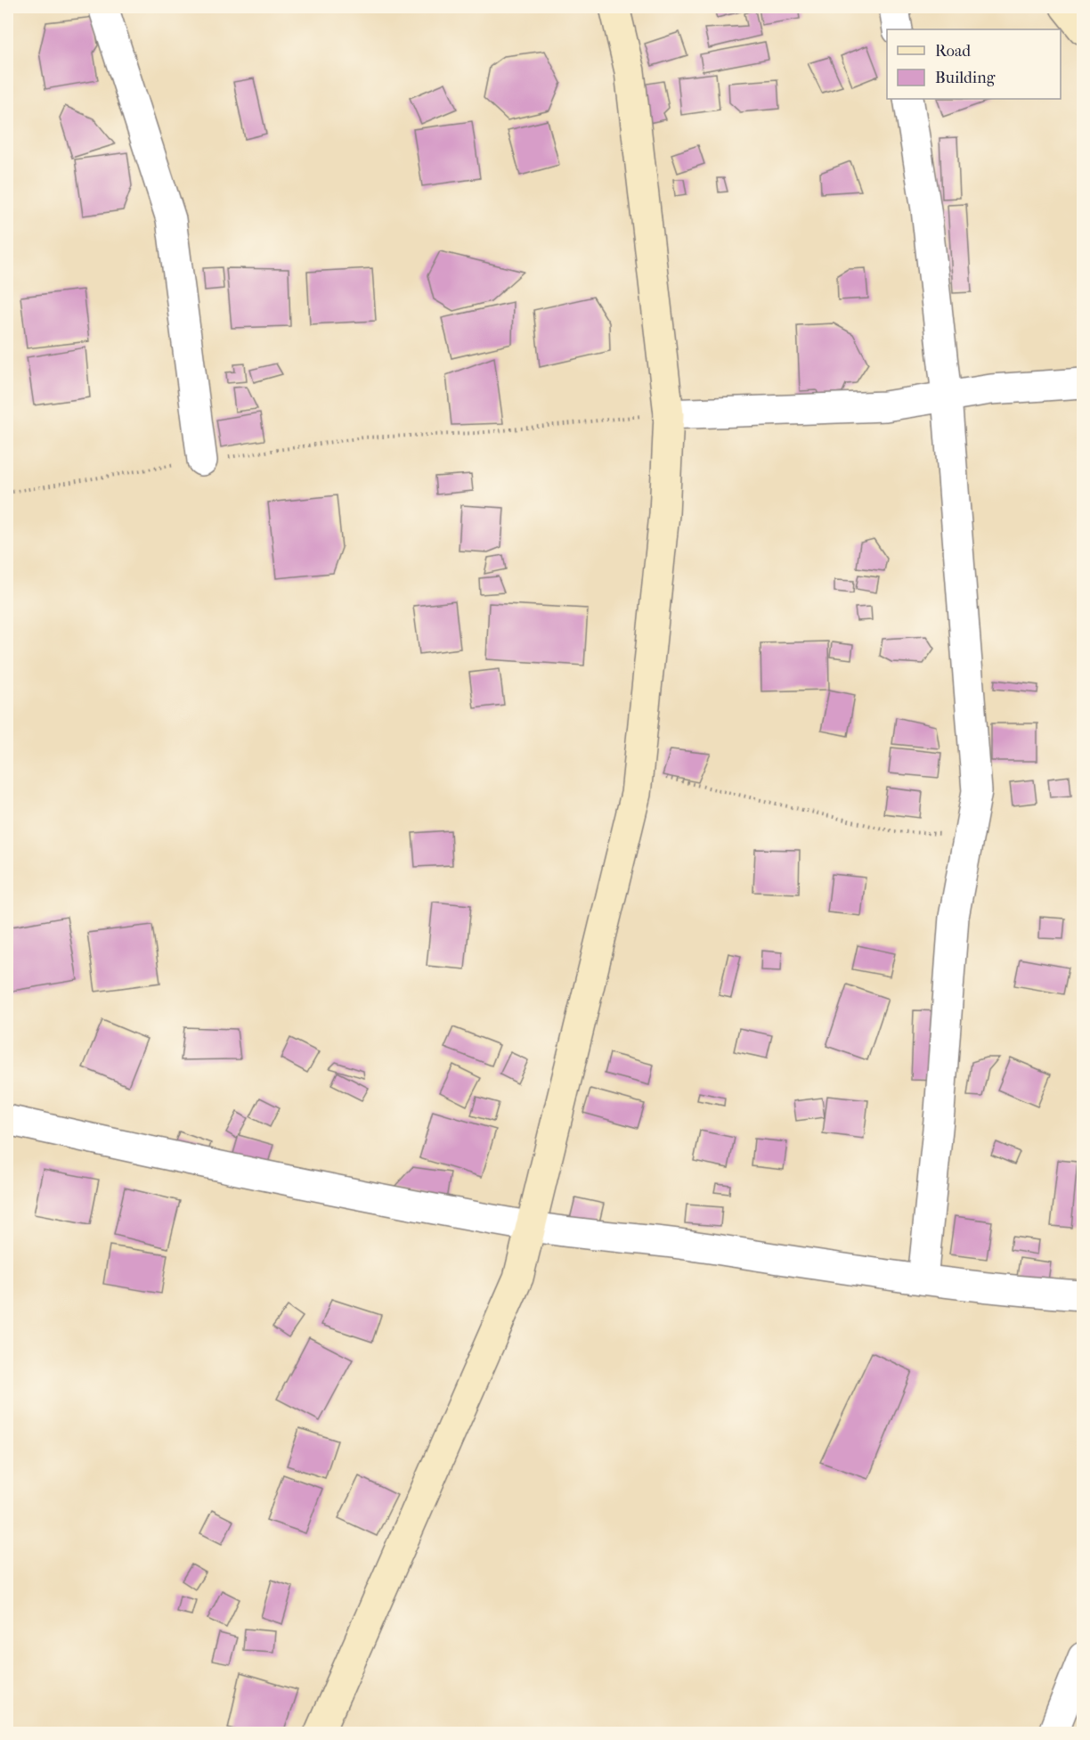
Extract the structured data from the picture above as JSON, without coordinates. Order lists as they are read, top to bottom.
{
  "legend": ["Road", "Building"]
}
